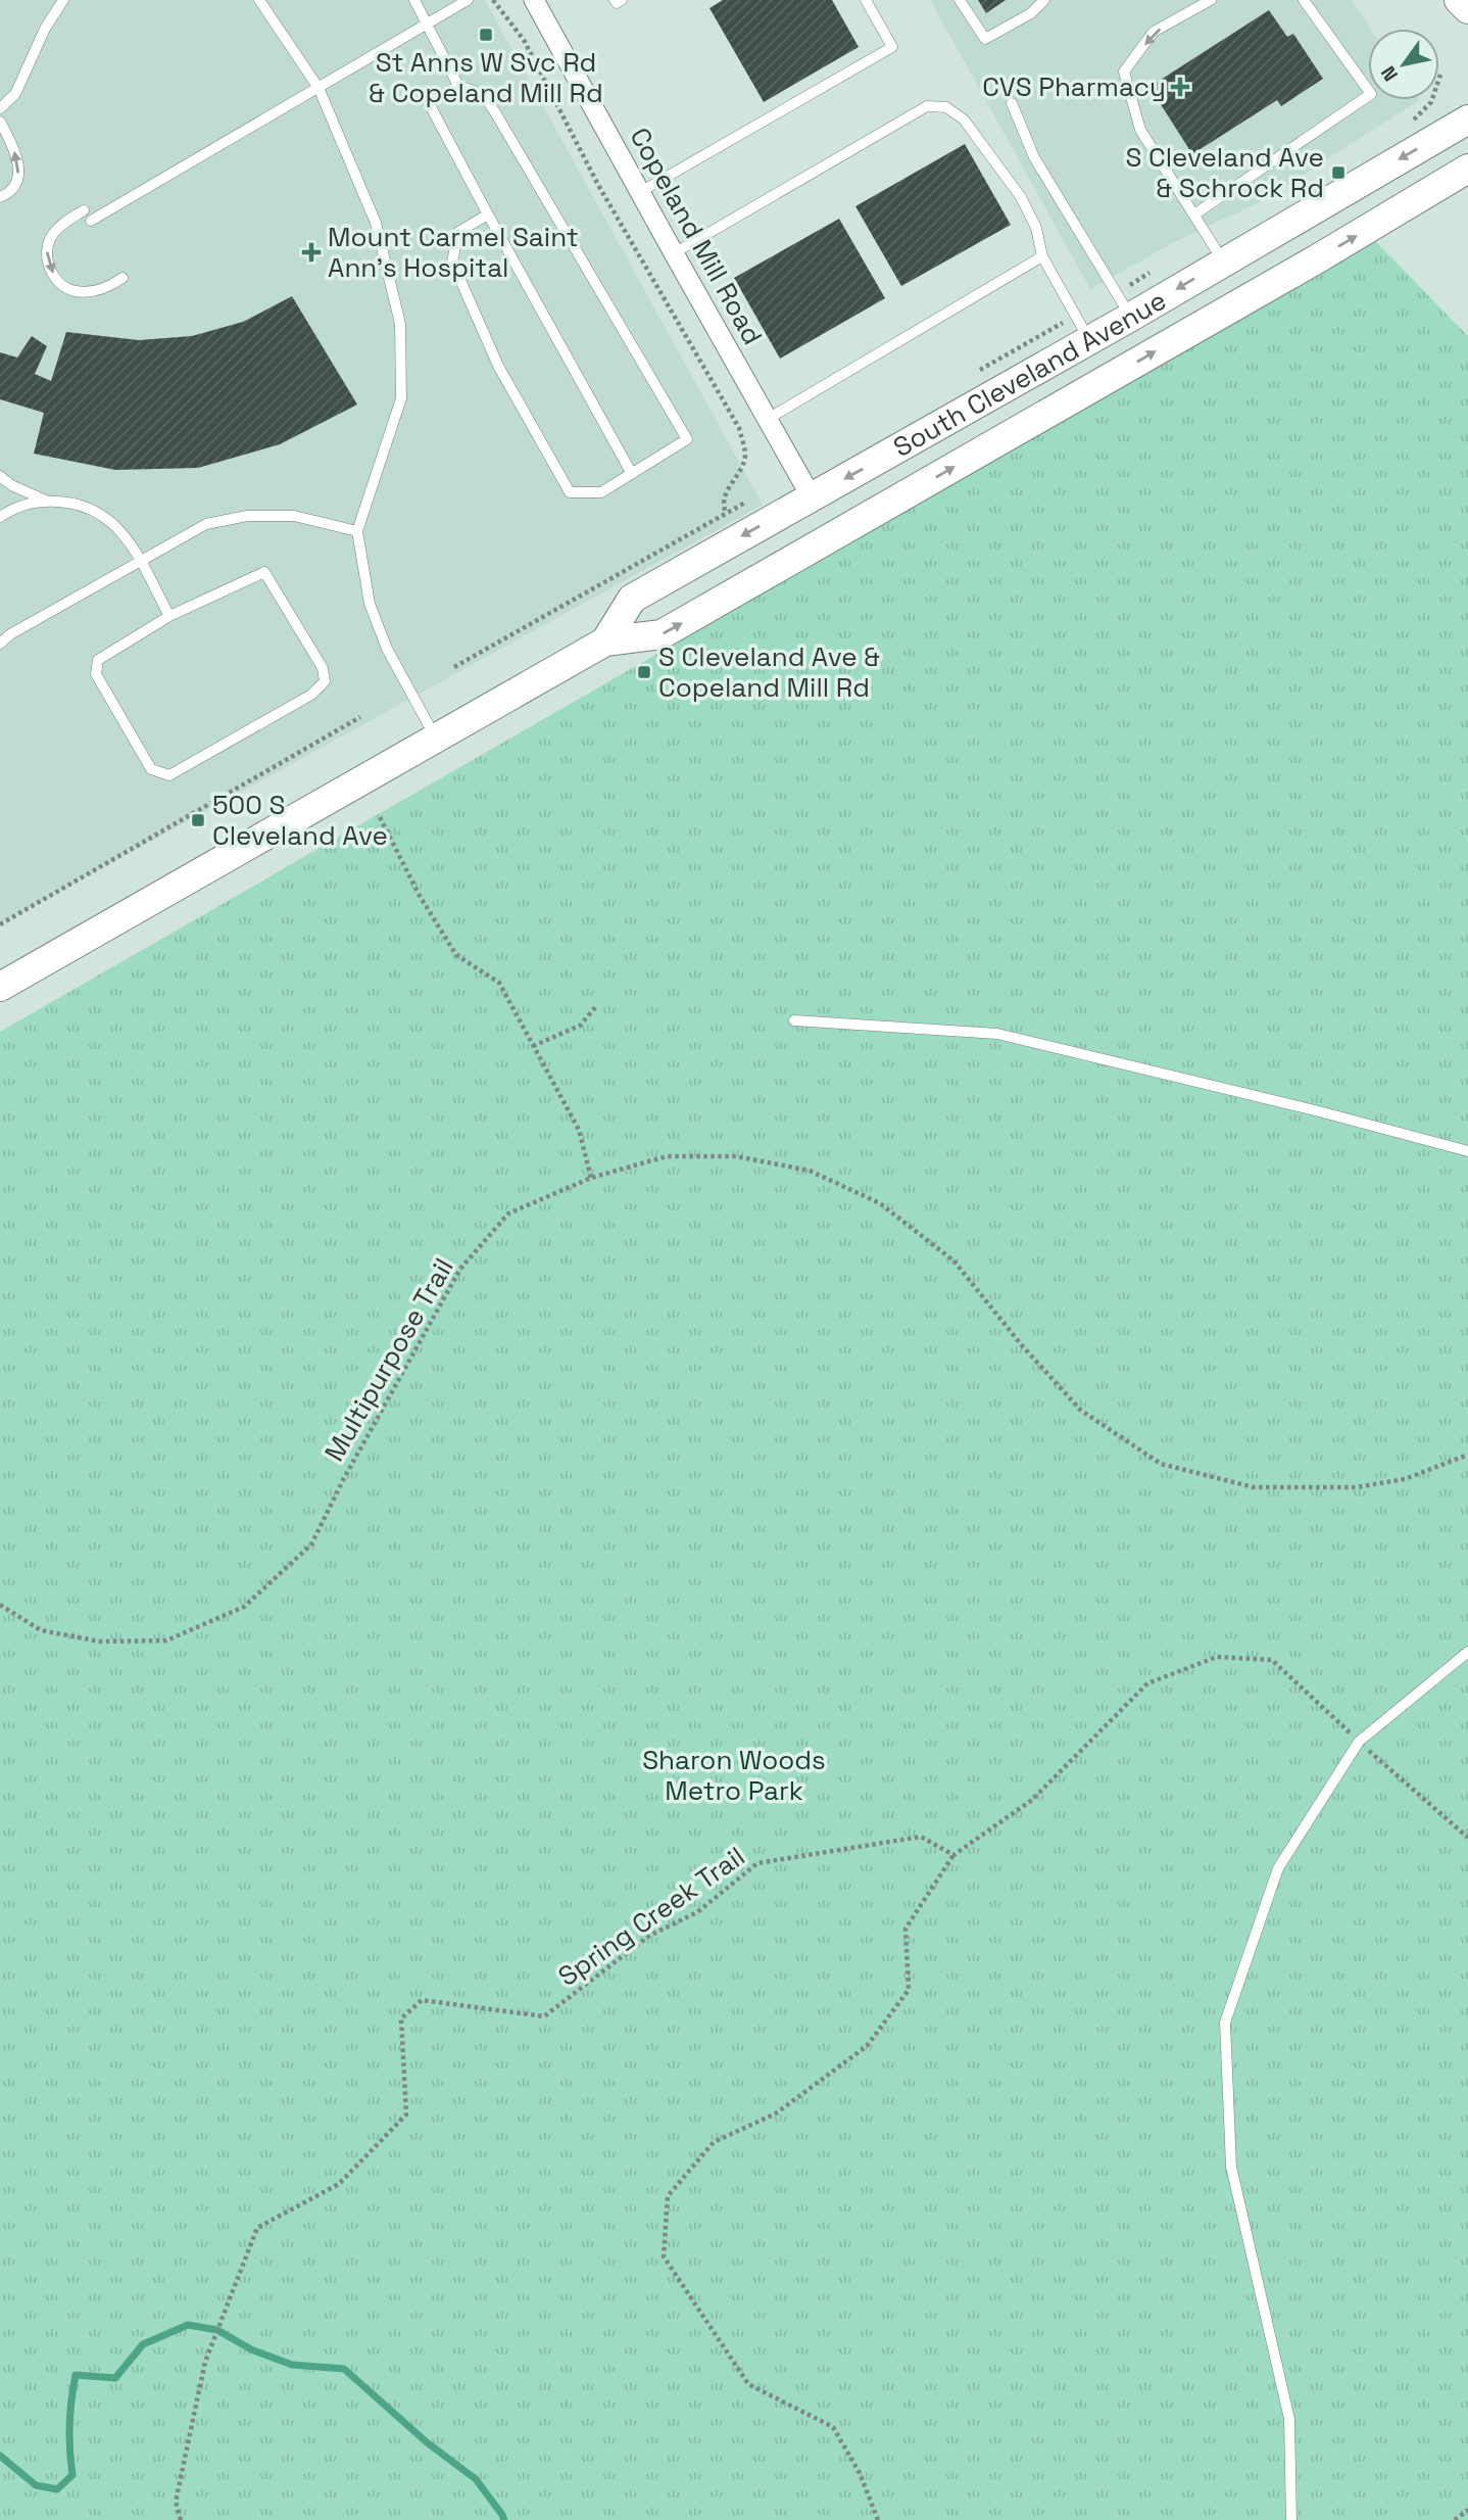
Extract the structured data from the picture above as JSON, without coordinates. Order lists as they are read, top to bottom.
{
  "streets": {
    "main road": ["South Cleveland Avenue"],
    "street": ["Copeland Mill Road"],
    "path": ["Multipurpose Trail", "Spring Creek Trail"]
  },
  "crossings": [
    ["Copeland Mill Road", "South Cleveland Avenue"]
  ],
  "parks": ["Sharon Woods Metro Park"],
  "places": {
    "transit": [
      "St Anns W Svc Rd & Copeland Mill Rd",
      "S Cleveland Ave & Schrock Rd",
      "S Cleveland Ave & Copeland Mill Rd",
      "500 S Cleveland Ave"
    ],
    "health": ["CVS Pharmacy", "Mount Carmel Saint Ann's Hospital"]
  },
  "north": "bottom left"
}
